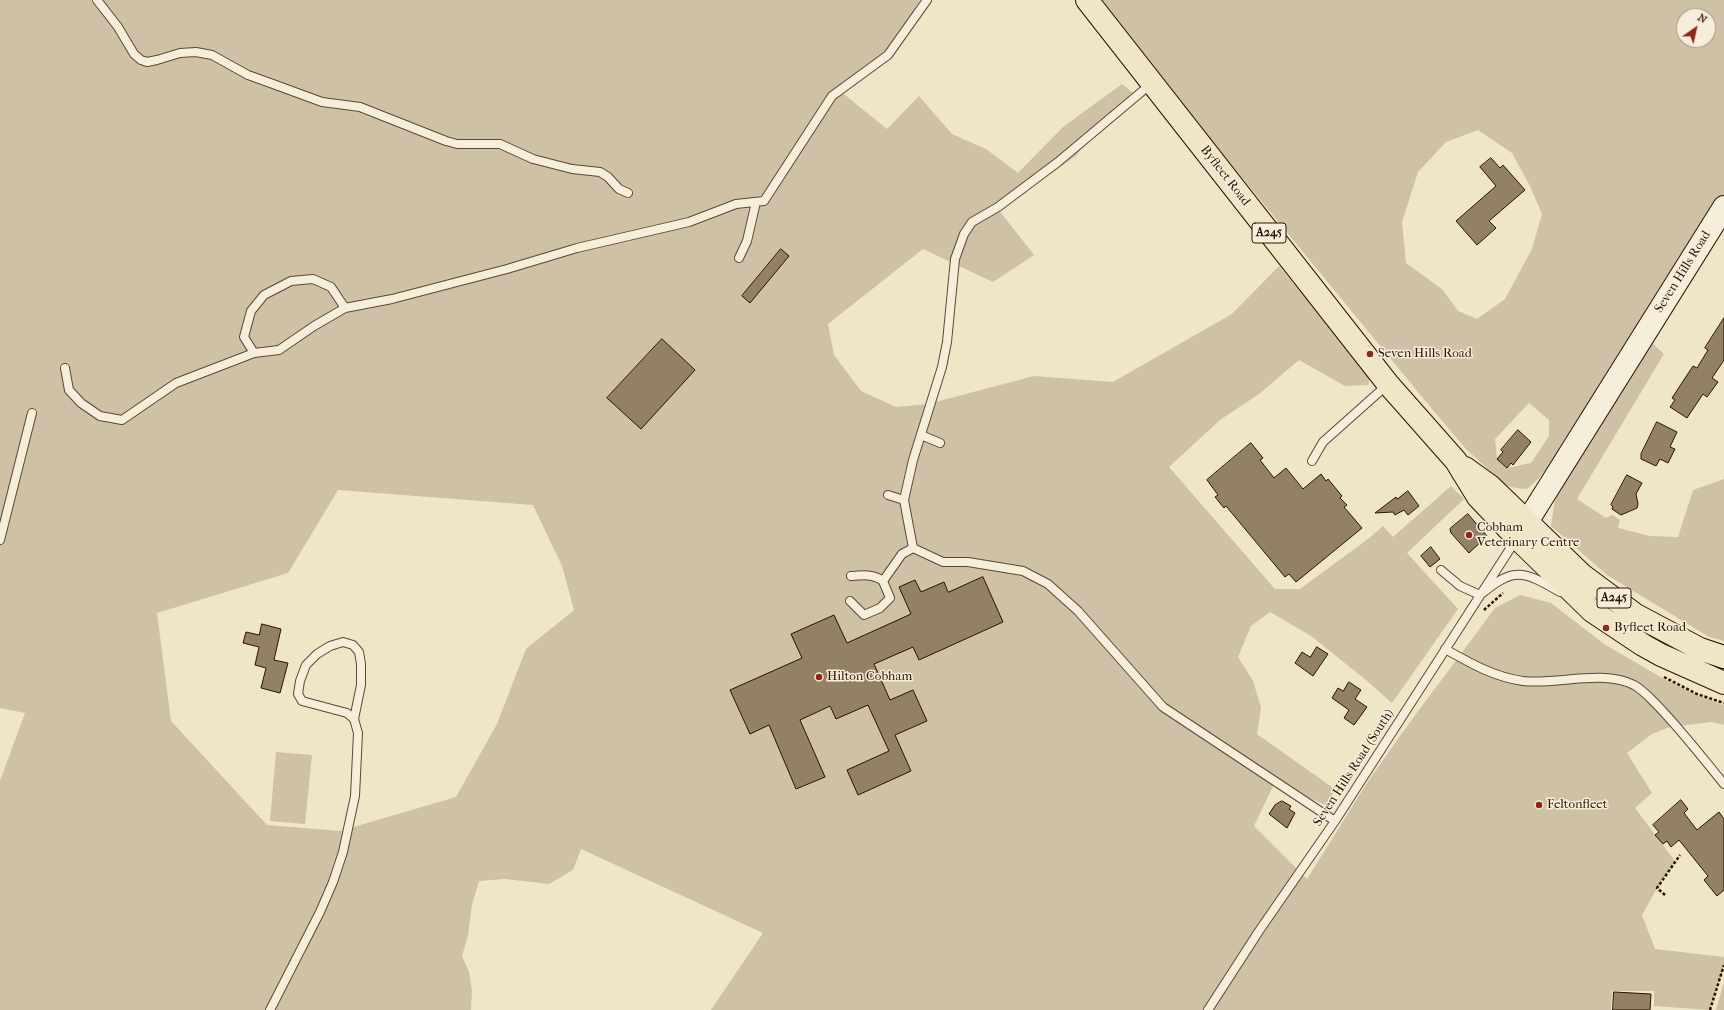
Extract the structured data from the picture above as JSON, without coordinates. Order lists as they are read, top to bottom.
{
  "streets": {
    "main road": ["Byfleet Road", "A245", "Seven Hills Road"],
    "lane": ["Seven Hills Road (South)"]
  },
  "crossings": [
    ["Byfleet Road", "Seven Hills Road"],
    ["Byfleet Road", "Seven Hills Road (South)"],
    ["Seven Hills Road", "Seven Hills Road (South)"]
  ],
  "places": [
    "Seven Hills Road",
    "Cobham Veterinary Centre",
    "Byfleet Road",
    "Hilton Cobham",
    "Feltonfleet"
  ],
  "north": "top right"
}
